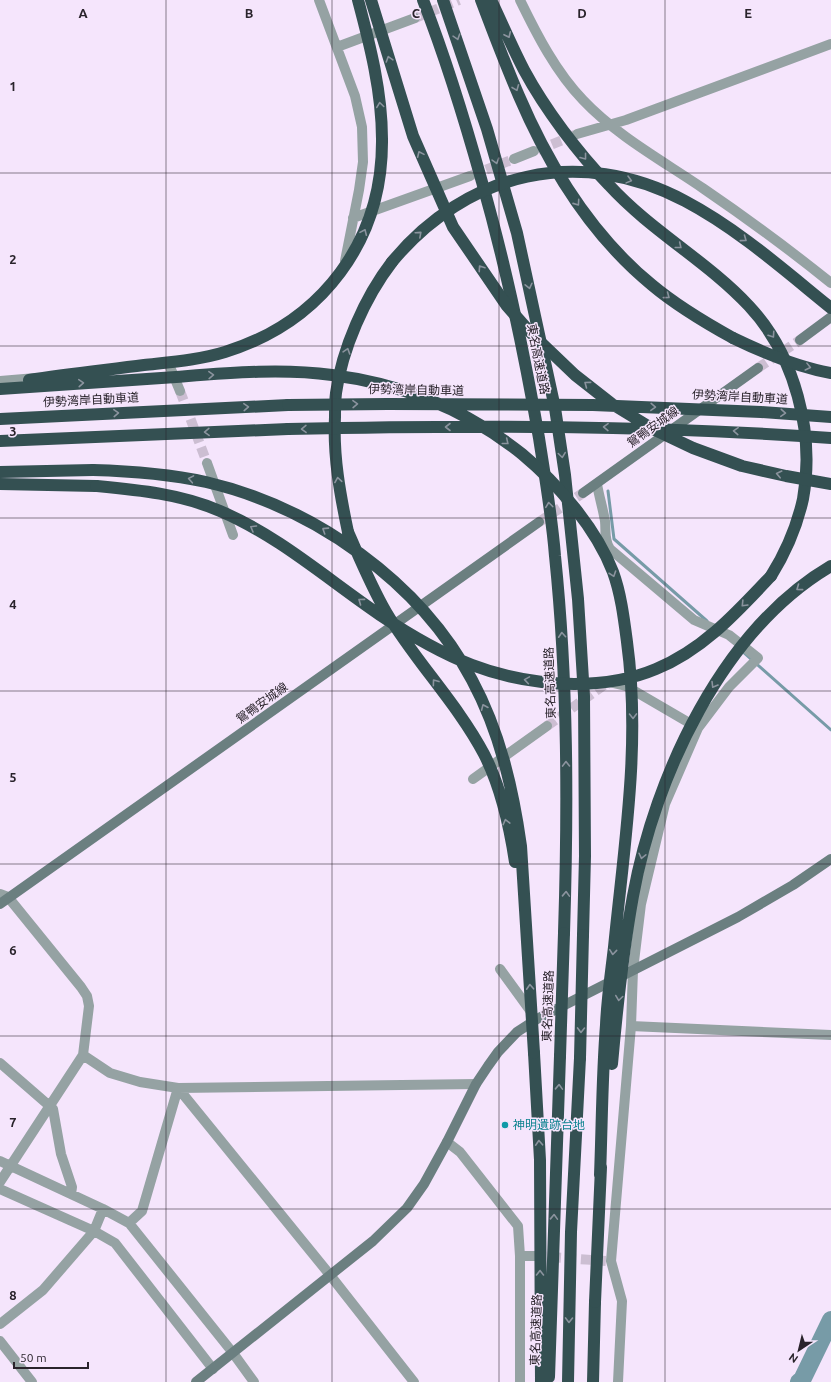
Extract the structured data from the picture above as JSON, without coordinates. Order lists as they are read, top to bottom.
{
  "streets": {
    "highway": ["東名高速道路", "伊勢湾岸自動車道"],
    "main road": ["鴛鴨安城線"]
  },
  "places": ["神明遺跡台地"],
  "scale_bar": "50 m",
  "north": "bottom left",
  "grid": {
    "columns": [
      "A",
      "B",
      "C",
      "D",
      "E"
    ],
    "rows": [
      "1",
      "2",
      "3",
      "4",
      "5",
      "6",
      "7",
      "8"
    ]
  }
}
